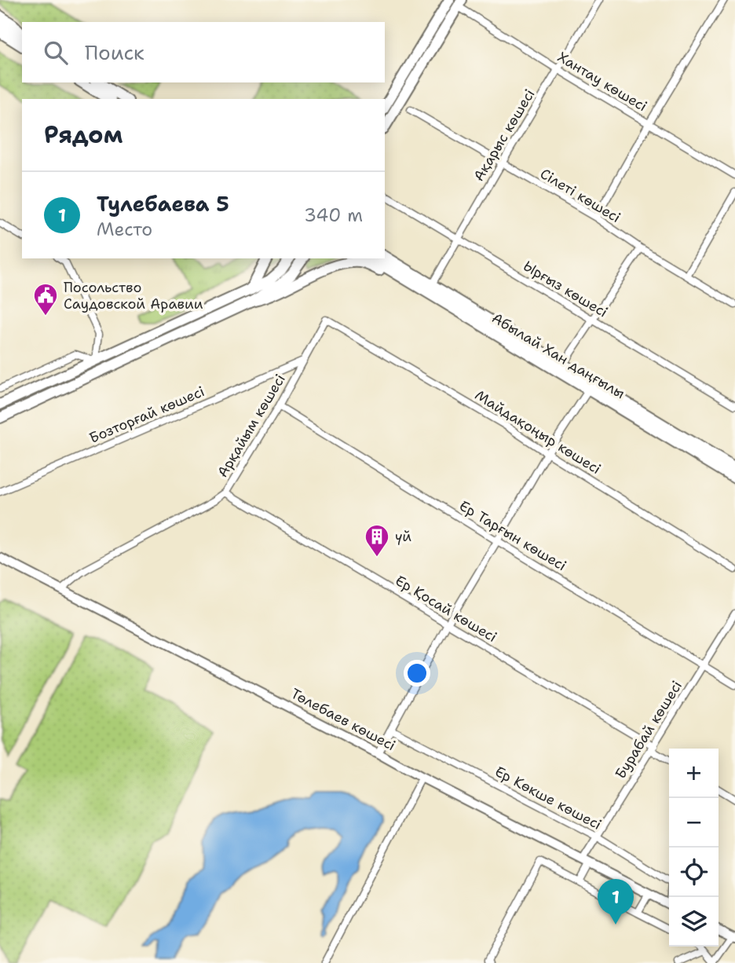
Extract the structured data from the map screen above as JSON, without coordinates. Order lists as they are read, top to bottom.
{
  "streets": {
    "main road": ["Абылай Хан даңғылы"],
    "street": [
      "Хантау көшесі",
      "Ақарыс көшесі",
      "Сілеті көшесі",
      "Ырғыз көшесі",
      "Бозторғай көшесі",
      "Арқайым көшесі",
      "Майдақоңыр көшесі",
      "Ер Тарғын көшесі",
      "Ер Қосай көшесі",
      "Төлебаев көшесі",
      "Бурабай көшесі",
      "Ер Көкше көшесі"
    ]
  },
  "crossings": [
    ["Хантау көшесі", "Ақарыс көшесі"],
    ["Ақарыс көшесі", "Сілеті көшесі"],
    ["Ақарыс көшесі", "Ырғыз көшесі"],
    ["Ақарыс көшесі", "Абылай Хан даңғылы"],
    ["Бозторғай көшесі", "Арқайым көшесі"],
    ["Арқайым көшесі", "Майдақоңыр көшесі"],
    ["Арқайым көшесі", "Ер Тарғын көшесі"],
    ["Арқайым көшесі", "Ер Қосай көшесі"],
    ["Арқайым көшесі", "Төлебаев көшесі"],
    ["Ер Тарғын көшесі", "Бурабай көшесі"],
    ["Ер Қосай көшесі", "Бурабай көшесі"],
    ["Төлебаев көшесі", "Бурабай көшесі"],
    ["Бурабай көшесі", "Ер Көкше көшесі"]
  ],
  "places": {
    "public building": ["Посольство Саудовской Аравии"],
    "building": ["үй"]
  },
  "page": {
    "search": "Поиск",
    "heading": "Рядом",
    "list": [
      {
        "mark": "1",
        "name": "Тулебаева 5",
        "note": "Место",
        "value": "340 m"
      }
    ],
    "map_buttons": ["+", "−"],
    "pins": "1"
  }
}
